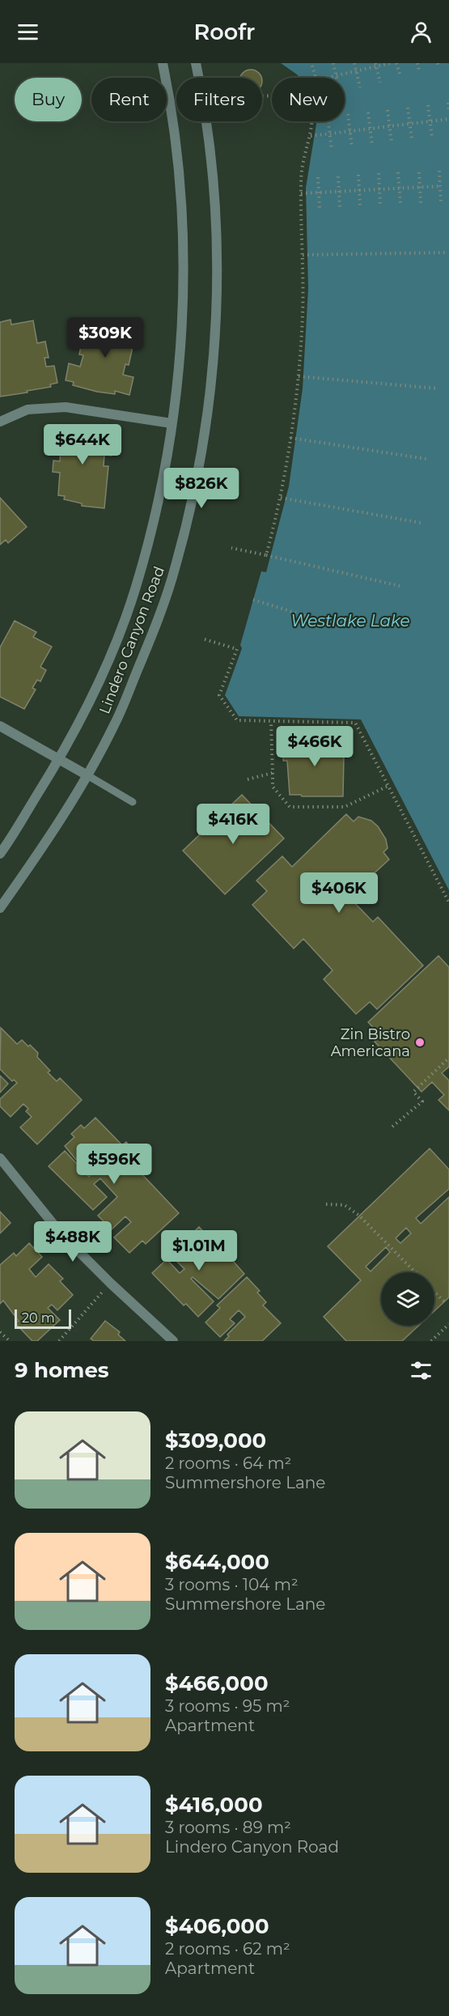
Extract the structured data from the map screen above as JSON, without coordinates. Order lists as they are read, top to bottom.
{
  "streets": {
    "street": ["Lindero Canyon Road"]
  },
  "water": ["Westlake Lake"],
  "places": ["Zin Bistro Americana"],
  "scale_bar": "20 m",
  "page": {
    "header": "Roofr",
    "chip": [
      "Buy",
      "Rent",
      "Filters",
      "New"
    ],
    "price": [
      "$309K",
      "$644K",
      "$826K",
      "$466K",
      "$416K",
      "$406K",
      "$596K",
      "$488K",
      "$1.01M"
    ],
    "scale": "20 m",
    "heading": "9 homes",
    "list": [
      {
        "name": "$309,000",
        "note": "2 rooms · 64 m² · Summershore Lane"
      },
      {
        "name": "$644,000",
        "note": "3 rooms · 104 m² · Summershore Lane"
      },
      {
        "name": "$466,000",
        "note": "3 rooms · 95 m² · Apartment"
      },
      {
        "name": "$416,000",
        "note": "3 rooms · 89 m² · Lindero Canyon Road"
      },
      {
        "name": "$406,000",
        "note": "2 rooms · 62 m² · Apartment"
      }
    ]
  }
}
